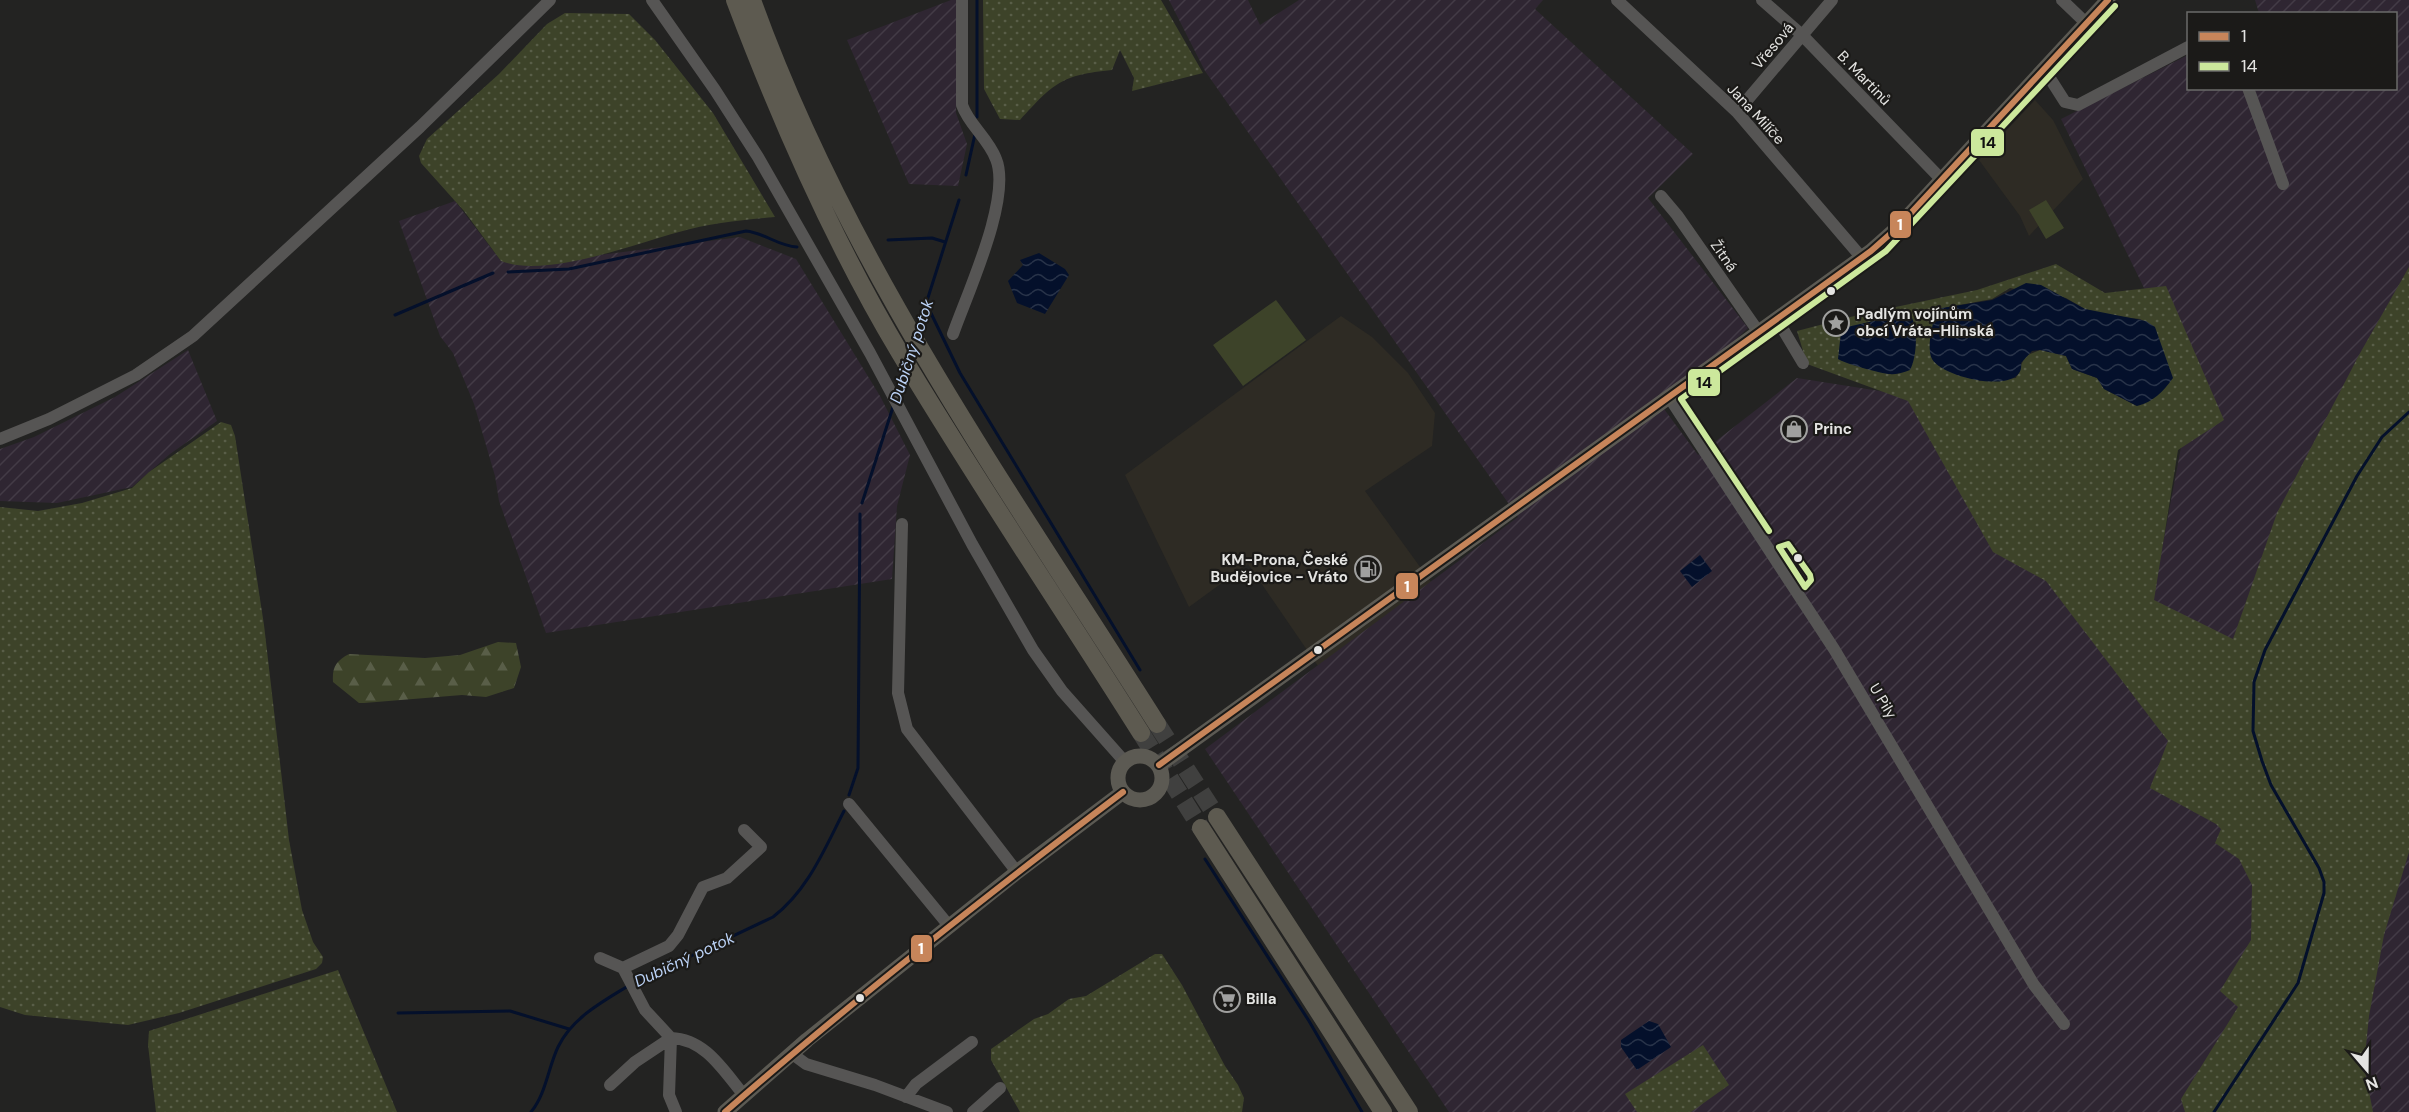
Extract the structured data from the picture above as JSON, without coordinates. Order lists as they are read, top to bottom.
{
  "streets": {
    "street": [
      "Vřesová",
      "B. Martinů",
      "Jana Milíče",
      "Žitná",
      "U Pily"
    ]
  },
  "crossings": [
    ["Vřesová", "B. Martinů"],
    ["Vřesová", "Jana Milíče"]
  ],
  "water": ["Dubičný potok"],
  "places": {
    "place": ["Padlým vojínům obcí Vráta-Hlinská"],
    "shop": ["Princ"],
    "fuel station": ["KM-Prona, České Budějovice - Vráto"],
    "supermarket": ["Billa"]
  },
  "lines": ["transit line 1", "transit line 14"],
  "legend": ["1", "14"],
  "north": "bottom"
}
